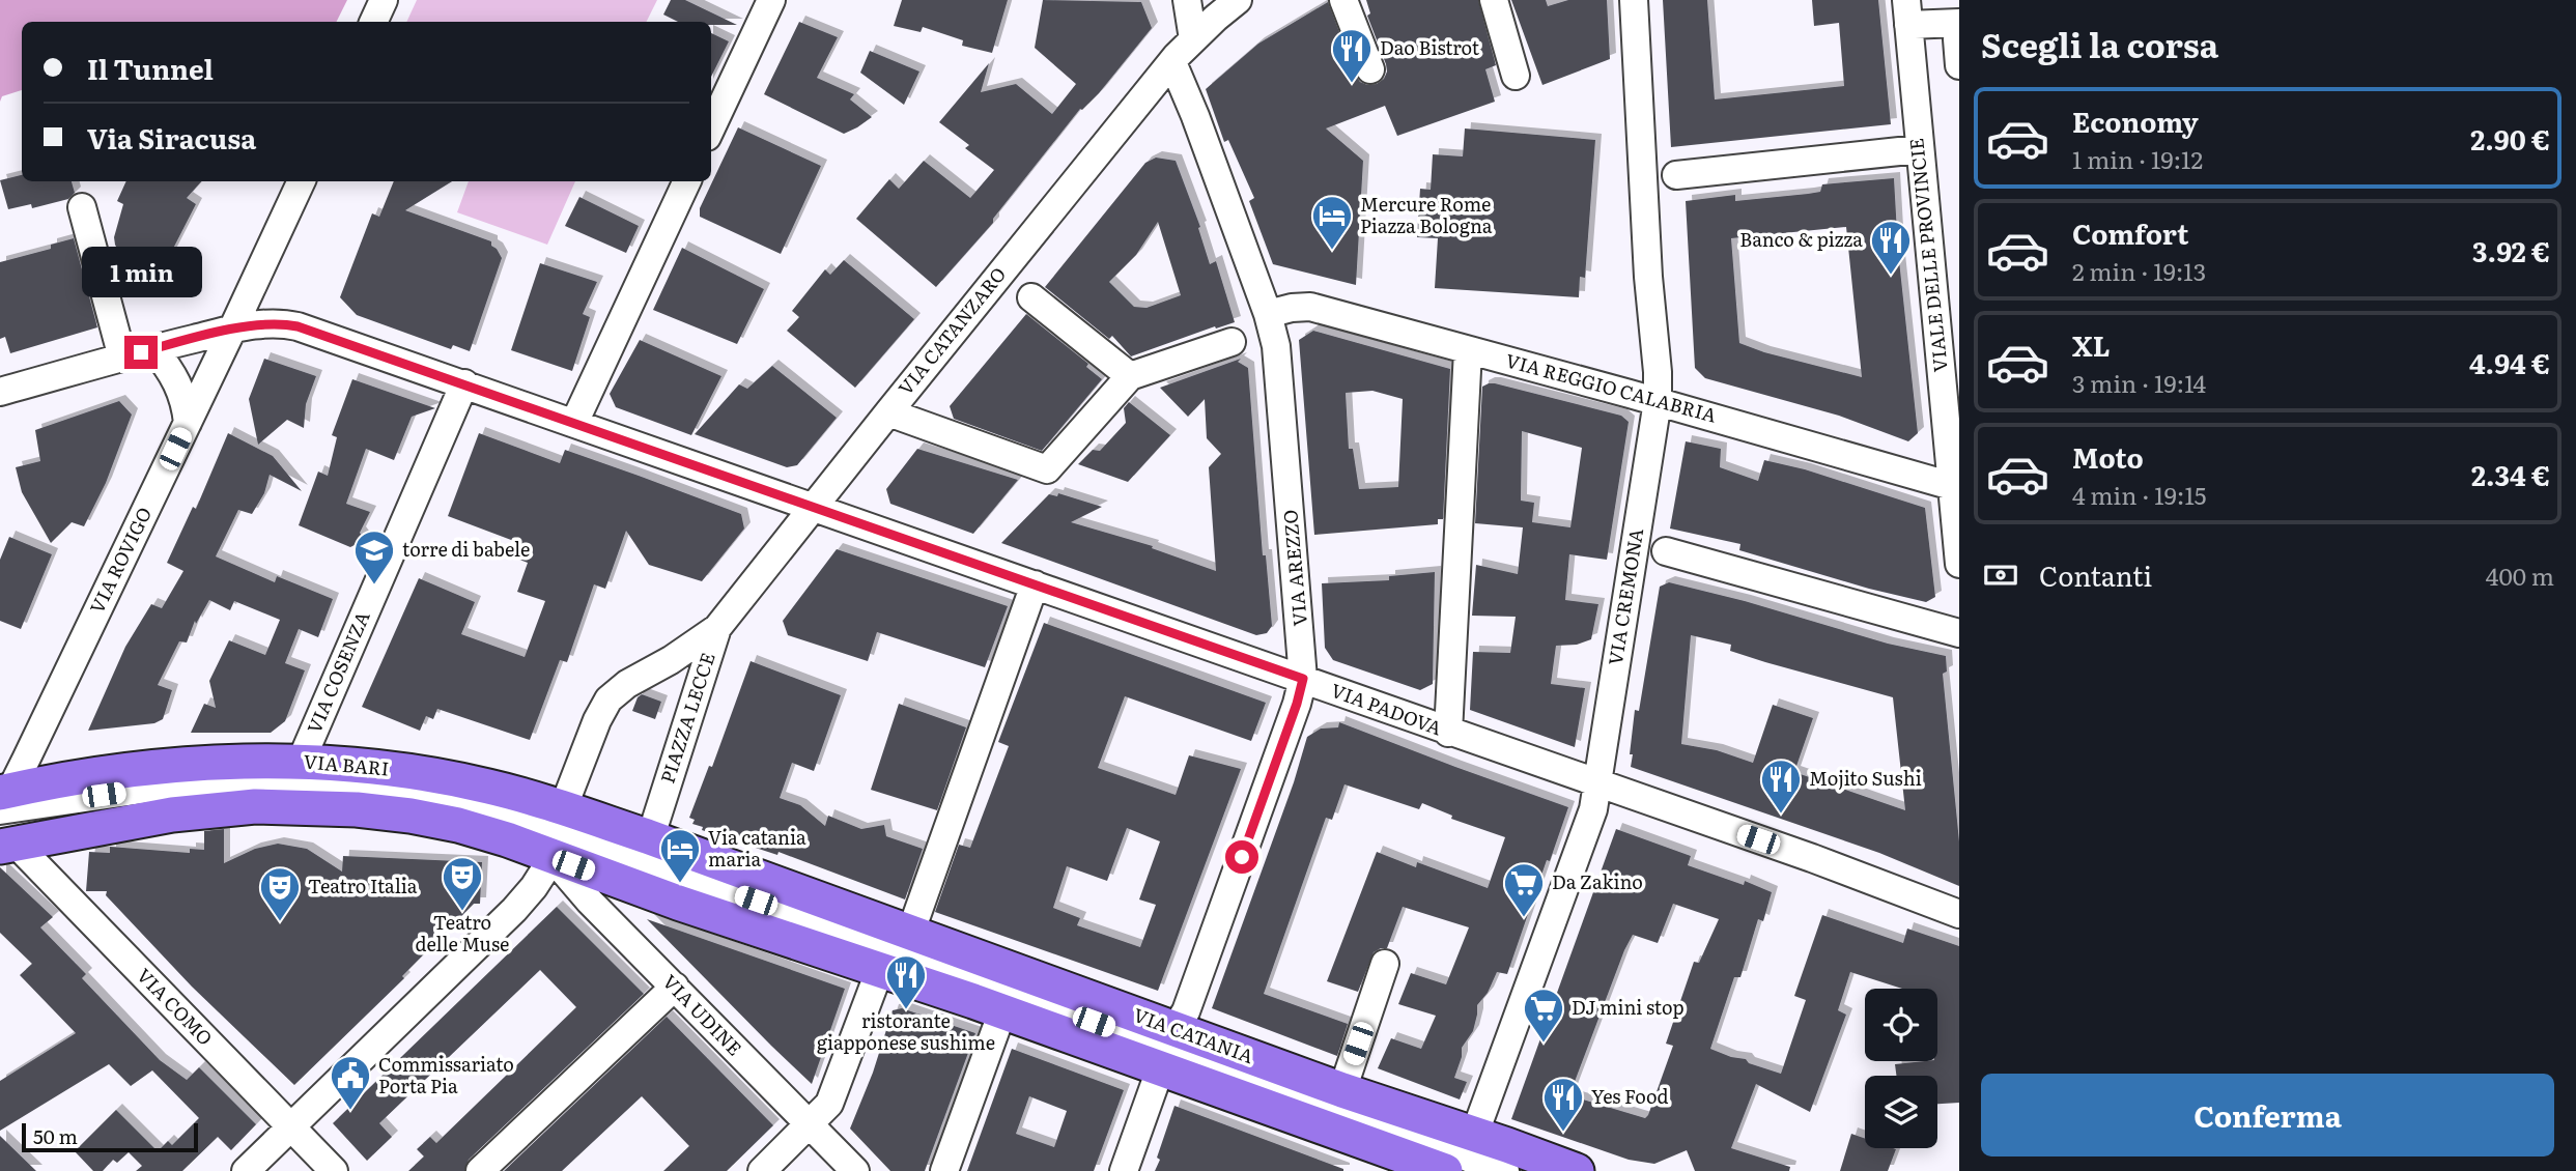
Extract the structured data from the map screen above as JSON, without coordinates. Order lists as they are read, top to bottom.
{
  "streets": {
    "main road": ["VIA BARI", "VIA CATANIA"],
    "street": [
      "VIALE DELLE PROVINCIE",
      "VIA CATANZARO",
      "VIA REGGIO CALABRIA",
      "VIA ROVIGO",
      "VIA AREZZO",
      "VIA CREMONA",
      "VIA COSENZA",
      "VIA PADOVA",
      "PIAZZA LECCE",
      "VIA COMO",
      "VIA UDINE"
    ]
  },
  "crossings": [
    ["VIALE DELLE PROVINCIE", "VIA REGGIO CALABRIA"],
    ["VIA CATANZARO", "VIA AREZZO"],
    ["VIA CATANZARO", "VIA PADOVA"],
    ["VIA CATANZARO", "PIAZZA LECCE"],
    ["VIA REGGIO CALABRIA", "VIA AREZZO"],
    ["VIA REGGIO CALABRIA", "VIA CREMONA"],
    ["VIA ROVIGO", "VIA PADOVA"],
    ["VIA ROVIGO", "VIA BARI"],
    ["VIA AREZZO", "VIA PADOVA"],
    ["VIA AREZZO", "VIA CATANIA"],
    ["VIA CREMONA", "VIA PADOVA"],
    ["VIA CREMONA", "VIA CATANIA"],
    ["VIA COSENZA", "VIA PADOVA"],
    ["VIA COSENZA", "VIA BARI"],
    ["PIAZZA LECCE", "VIA BARI"],
    ["PIAZZA LECCE", "VIA CATANIA"],
    ["VIA BARI", "VIA COMO"],
    ["VIA BARI", "VIA CATANIA"],
    ["VIA UDINE", "VIA CATANIA"]
  ],
  "places": {
    "restaurant": [
      "Dao Bistrot",
      "Banco & pizza",
      "Mojito Sushi",
      "ristorante giapponese sushime",
      "Yes Food"
    ],
    "hotel": ["Mercure Rome Piazza Bologna", "Via catania maria"],
    "school or university": ["torre di babele"],
    "theatre": ["Teatro delle Muse", "Teatro Italia"],
    "supermarket": ["Da Zakino", "DJ mini stop"],
    "public building": ["Commissariato Porta Pia"]
  },
  "scale_bar": "50 m",
  "page": {
    "heading": "Scegli la corsa",
    "banner": ["Il Tunnel", "Via Siracusa"],
    "list": [
      {
        "name": "Economy",
        "note": "1 min · 19:12",
        "value": "2.90 €"
      },
      {
        "name": "Comfort",
        "note": "2 min · 19:13",
        "value": "3.92 €"
      },
      {
        "name": "XL",
        "note": "3 min · 19:14",
        "value": "4.94 €"
      },
      {
        "name": "Moto",
        "note": "4 min · 19:15",
        "value": "2.34 €"
      }
    ],
    "bubble": "1 min",
    "pay": ["Contanti", "400 m"],
    "buttons": "Conferma",
    "scale": "50 m"
  }
}
